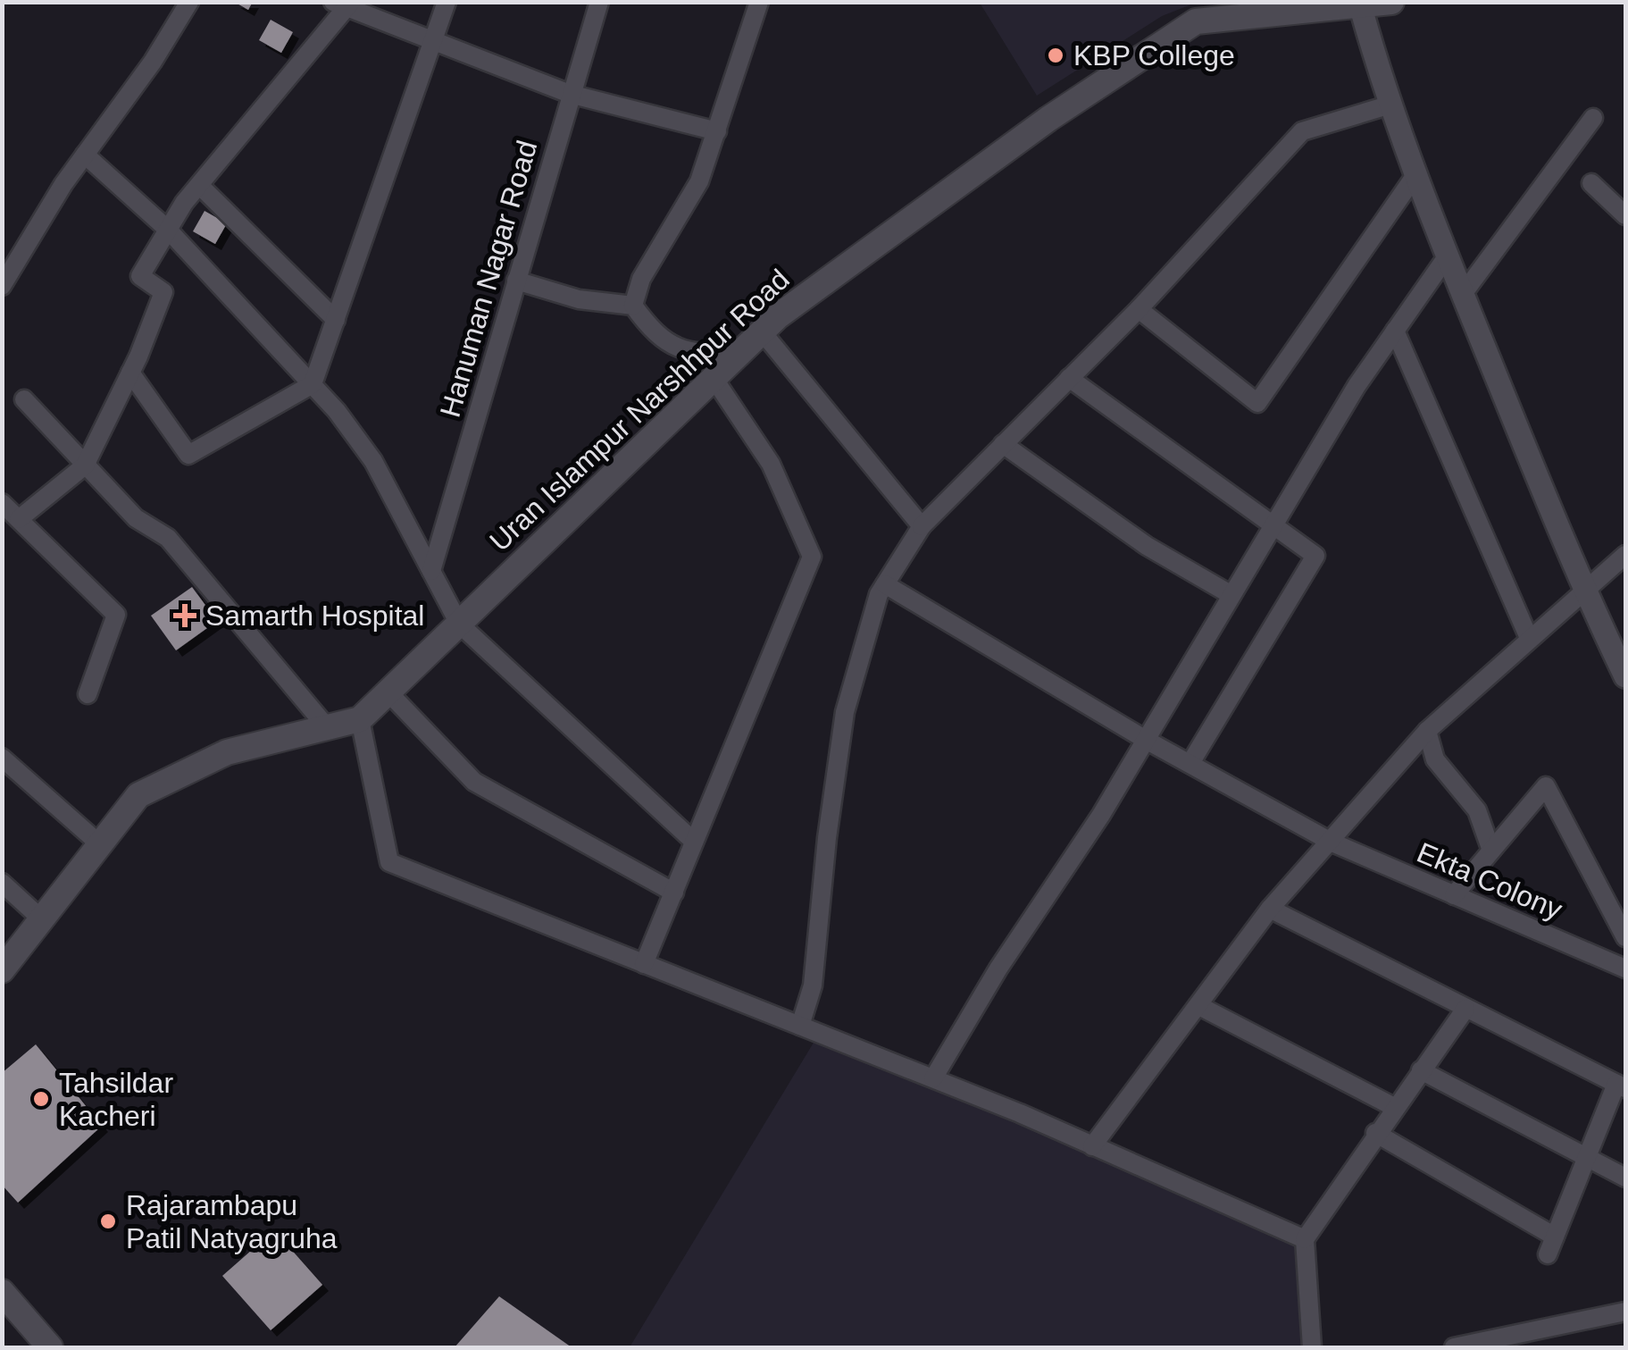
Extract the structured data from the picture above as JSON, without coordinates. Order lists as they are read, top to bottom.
{
  "streets": {
    "main road": ["Uran Islampur Narshhpur Road"],
    "street": ["Hanuman Nagar Road", "Ekta Colony"]
  },
  "places": {
    "other": ["KBP College", "Tahsildar Kacheri", "Rajarambapu Patil Natyagruha"],
    "health": ["Samarth Hospital"]
  }
}
